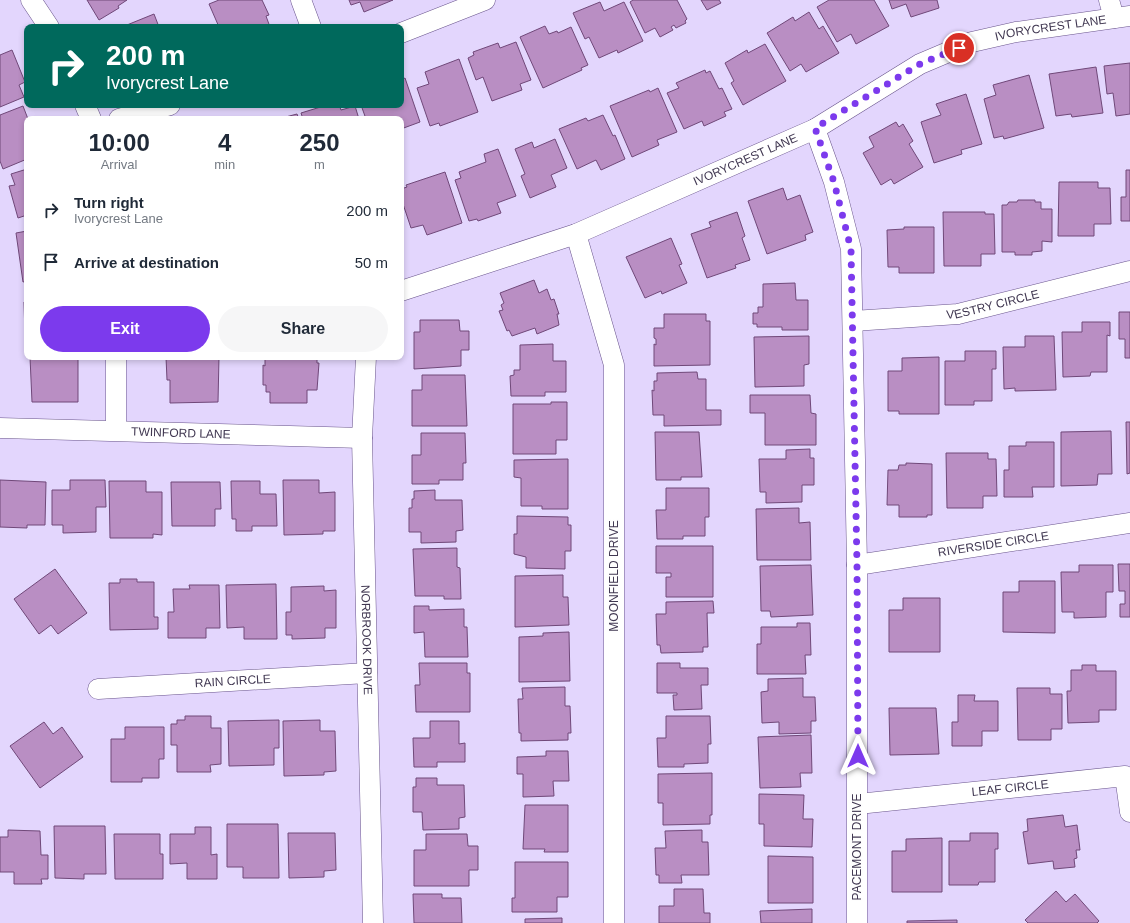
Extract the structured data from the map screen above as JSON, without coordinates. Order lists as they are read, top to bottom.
{
  "streets": {
    "street": [
      "IVORYCREST LANE",
      "VESTRY CIRCLE",
      "TWINFORD LANE",
      "RIVERSIDE CIRCLE",
      "MOONFIELD DRIVE",
      "NORBROOK DRIVE",
      "RAIN CIRCLE",
      "LEAF CIRCLE",
      "PACEMONT DRIVE"
    ]
  },
  "crossings": [
    ["IVORYCREST LANE", "MOONFIELD DRIVE"],
    ["IVORYCREST LANE", "PACEMONT DRIVE"],
    ["VESTRY CIRCLE", "PACEMONT DRIVE"],
    ["TWINFORD LANE", "NORBROOK DRIVE"],
    ["RIVERSIDE CIRCLE", "PACEMONT DRIVE"],
    ["NORBROOK DRIVE", "RAIN CIRCLE"],
    ["LEAF CIRCLE", "PACEMONT DRIVE"]
  ],
  "page": {
    "turn": ["200 m", "Ivorycrest Lane"],
    "eta": [
      "10:00",
      "Arrival",
      "4",
      "min",
      "250",
      "m"
    ],
    "list": [
      {
        "name": "Turn right",
        "note": "Ivorycrest Lane",
        "value": "200 m"
      },
      {
        "name": "Arrive at destination",
        "value": "50 m"
      }
    ],
    "buttons": ["Exit", "Share"]
  }
}
